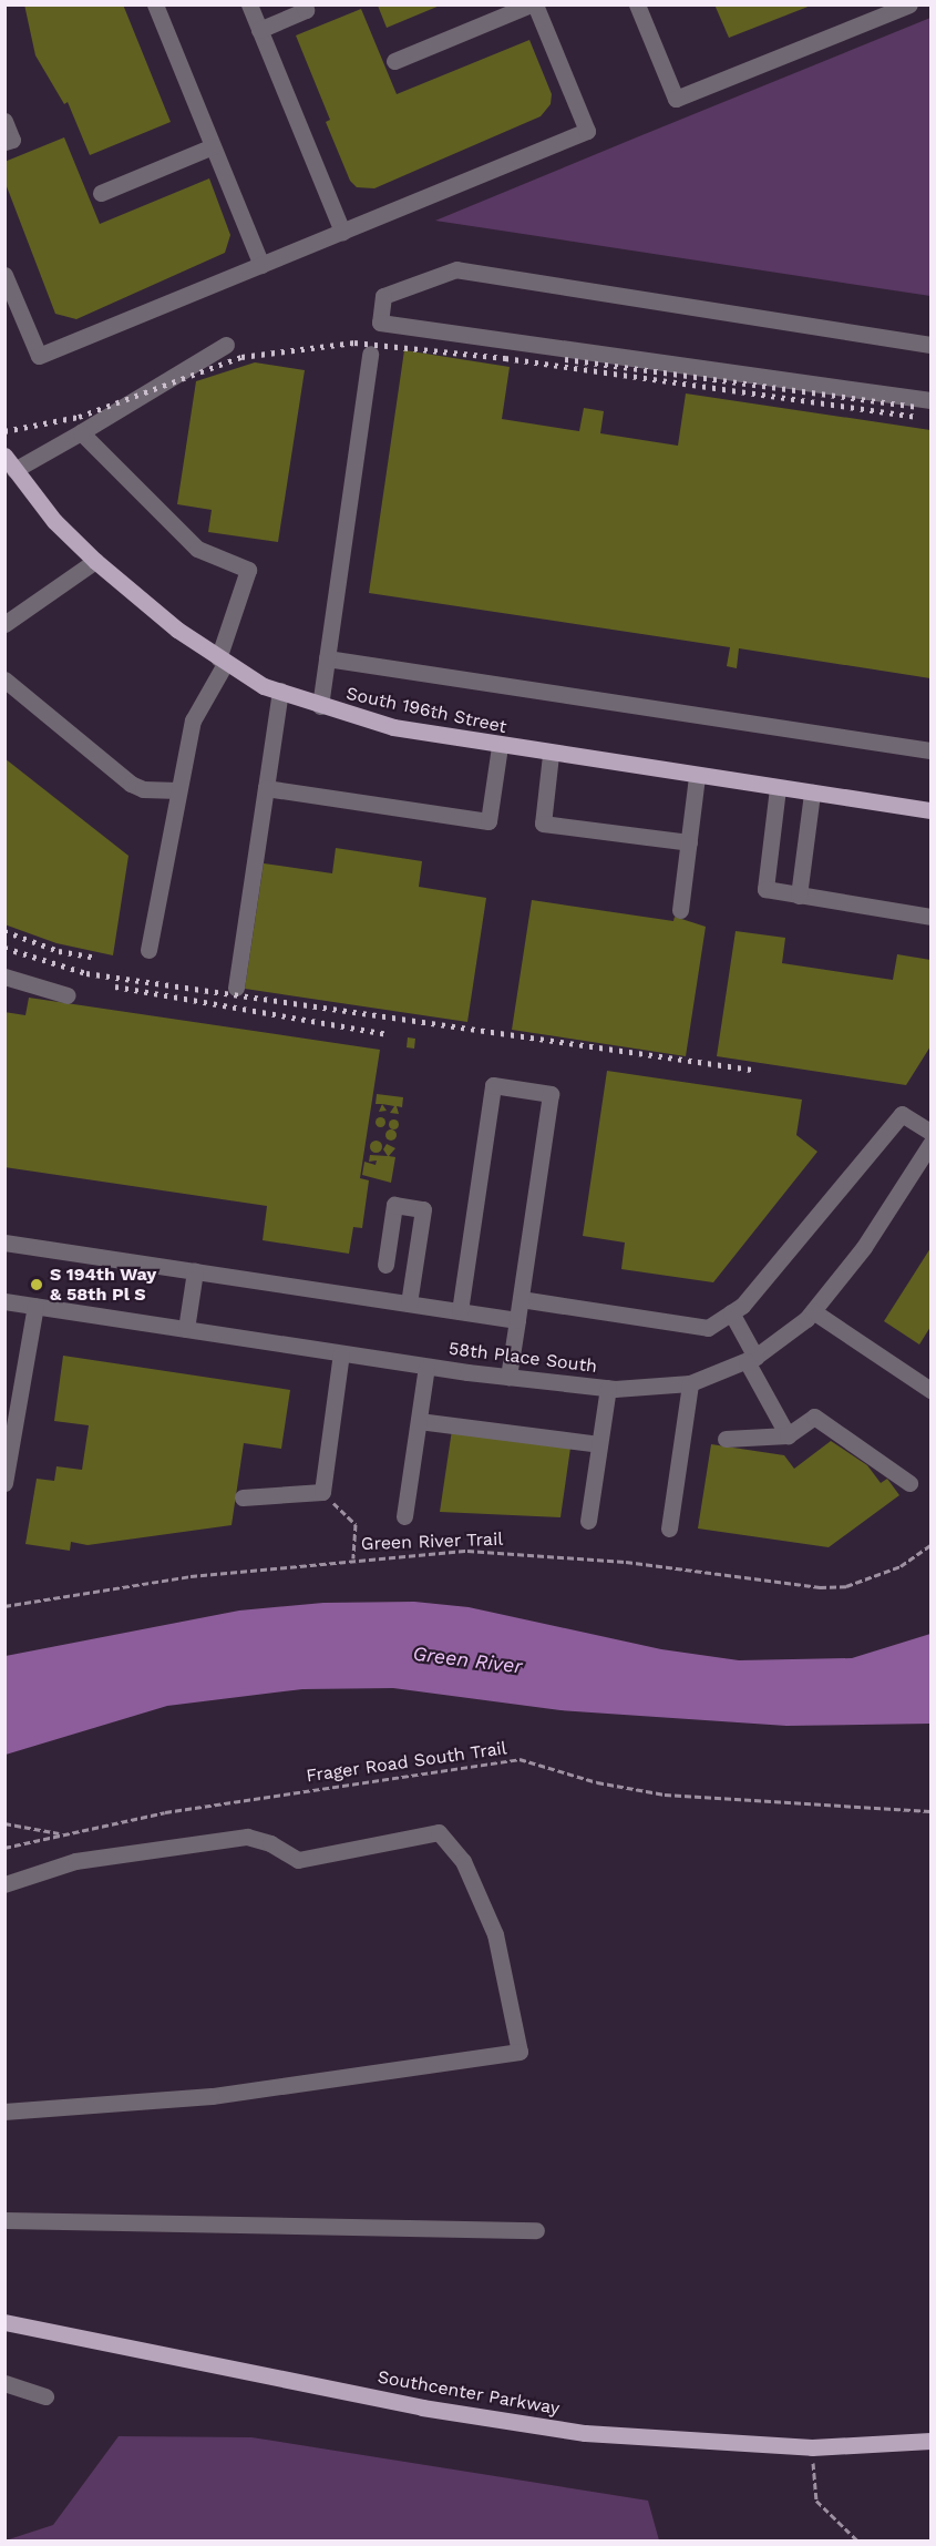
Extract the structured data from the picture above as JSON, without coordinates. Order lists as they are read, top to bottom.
{
  "streets": {
    "main road": ["South 196th Street", "Southcenter Parkway"],
    "street": ["58th Place South"],
    "path": ["Green River Trail", "Frager Road South Trail"]
  },
  "water": ["Green River"],
  "places": ["S 194th Way & 58th Pl S"]
}
